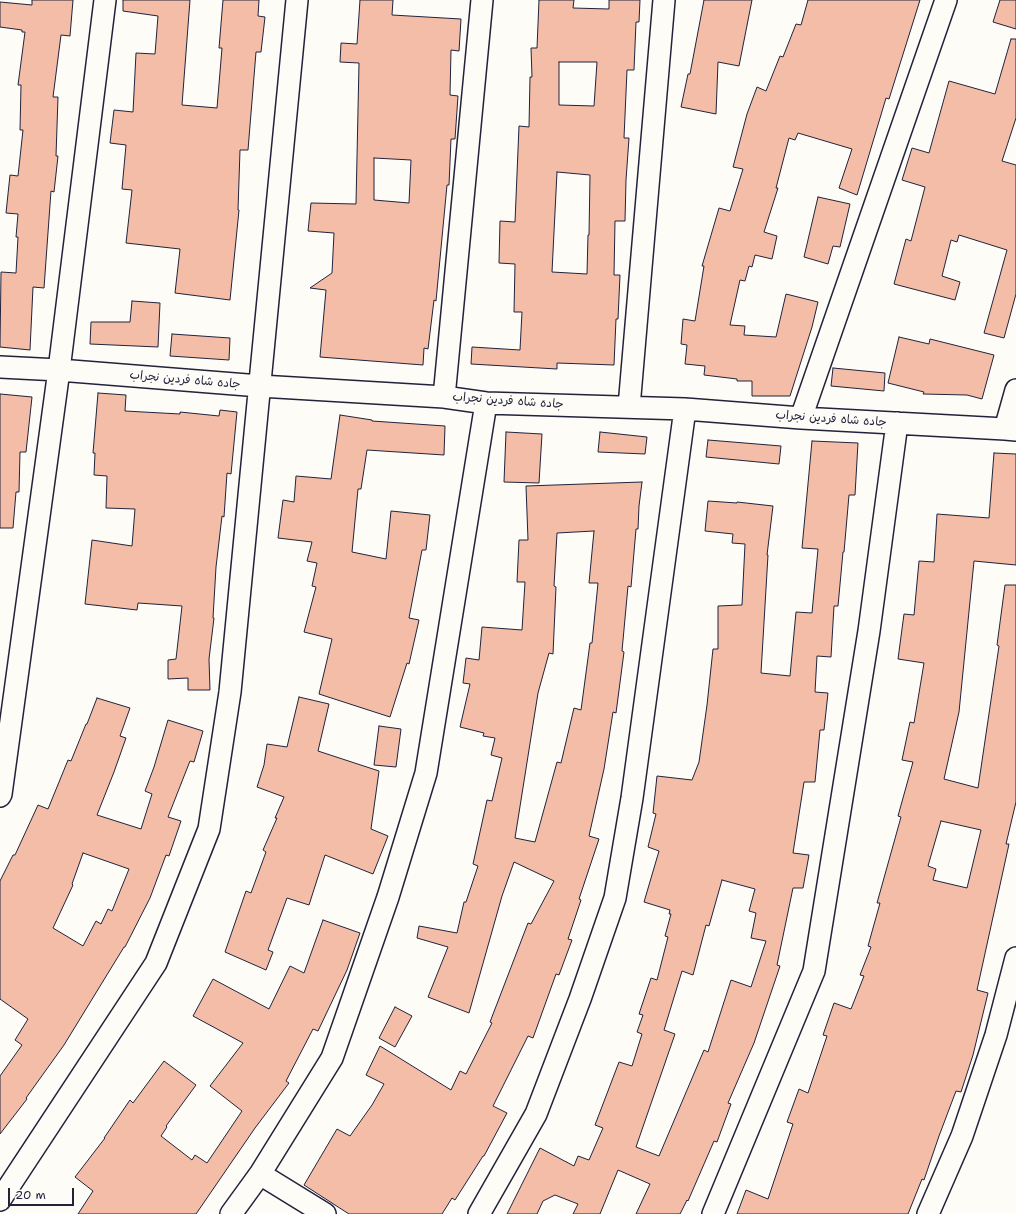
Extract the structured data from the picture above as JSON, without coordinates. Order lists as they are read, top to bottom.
{
  "streets": {
    "street": ["جاده شاه فردین نجراب"]
  },
  "scale_bar": "20 m"
}
